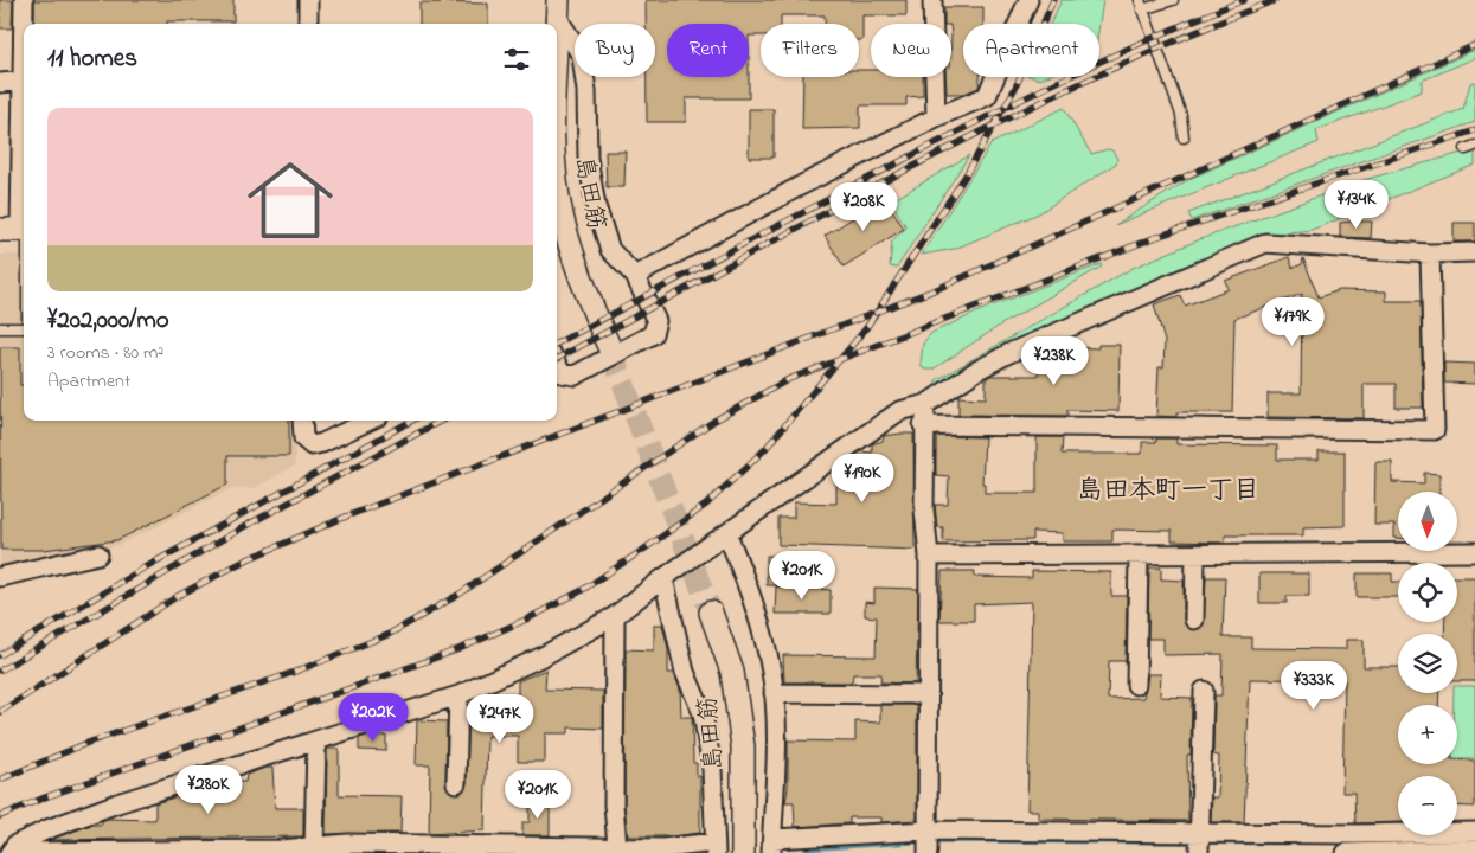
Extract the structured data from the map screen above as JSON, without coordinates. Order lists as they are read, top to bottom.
{
  "streets": {
    "street": ["島田筋"]
  },
  "districts": ["島田本町一丁目"],
  "north": "bottom",
  "page": {
    "chip": [
      "Buy",
      "Rent",
      "Filters",
      "New",
      "Apartment"
    ],
    "heading": "11 homes",
    "list": [
      {
        "name": "¥202,000/mo",
        "note": "3 rooms · 80 m² · Apartment"
      }
    ],
    "price": [
      "¥134K",
      "¥208K",
      "¥179K",
      "¥238K",
      "¥190K",
      "¥201K",
      "¥333K",
      "¥202K",
      "¥247K",
      "¥280K",
      "¥201K"
    ],
    "map_buttons": ["+", "−"]
  }
}
